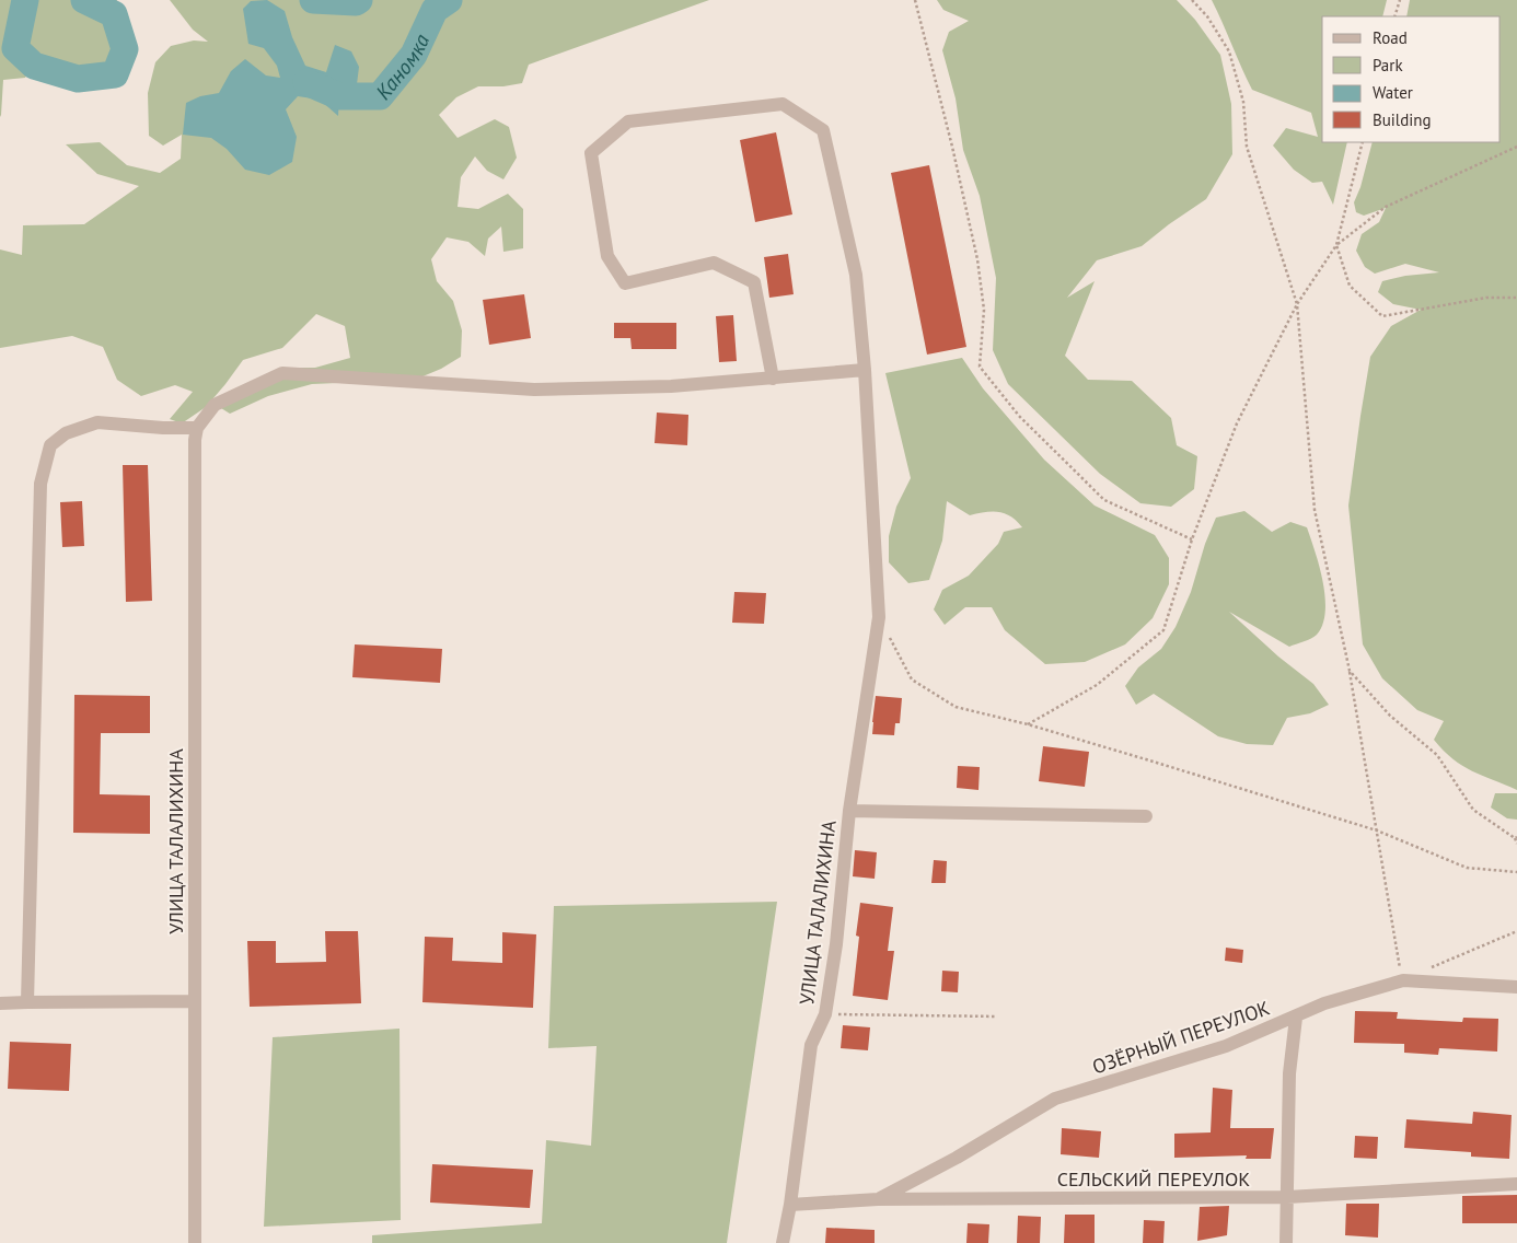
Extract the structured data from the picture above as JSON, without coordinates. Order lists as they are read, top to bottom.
{
  "streets": {
    "street": ["УЛИЦА ТАЛАЛИХИНА", "ОЗЁРНЫЙ ПЕРЕУЛОК", "СЕЛЬСКИЙ ПЕРЕУЛОК"]
  },
  "crossings": [
    ["УЛИЦА ТАЛАЛИХИНА", "СЕЛЬСКИЙ ПЕРЕУЛОК"],
    ["ОЗЁРНЫЙ ПЕРЕУЛОК", "СЕЛЬСКИЙ ПЕРЕУЛОК"]
  ],
  "water": ["Каномка"],
  "legend": [
    "Road",
    "Park",
    "Water",
    "Building"
  ]
}
